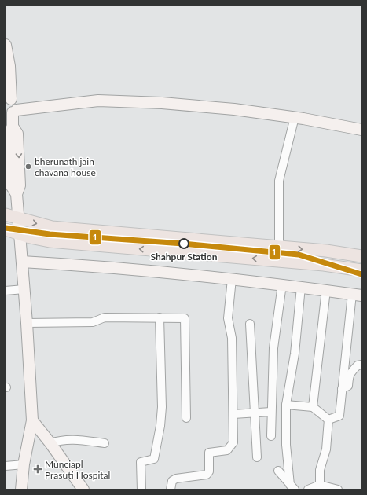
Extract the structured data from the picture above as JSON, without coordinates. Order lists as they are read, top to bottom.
{
  "places": {
    "other": ["bherunath jain chavana house", "Shahpur Station"],
    "health": ["Munciapl Prasuti Hospital"]
  },
  "lines": ["transit line 1"]
}
